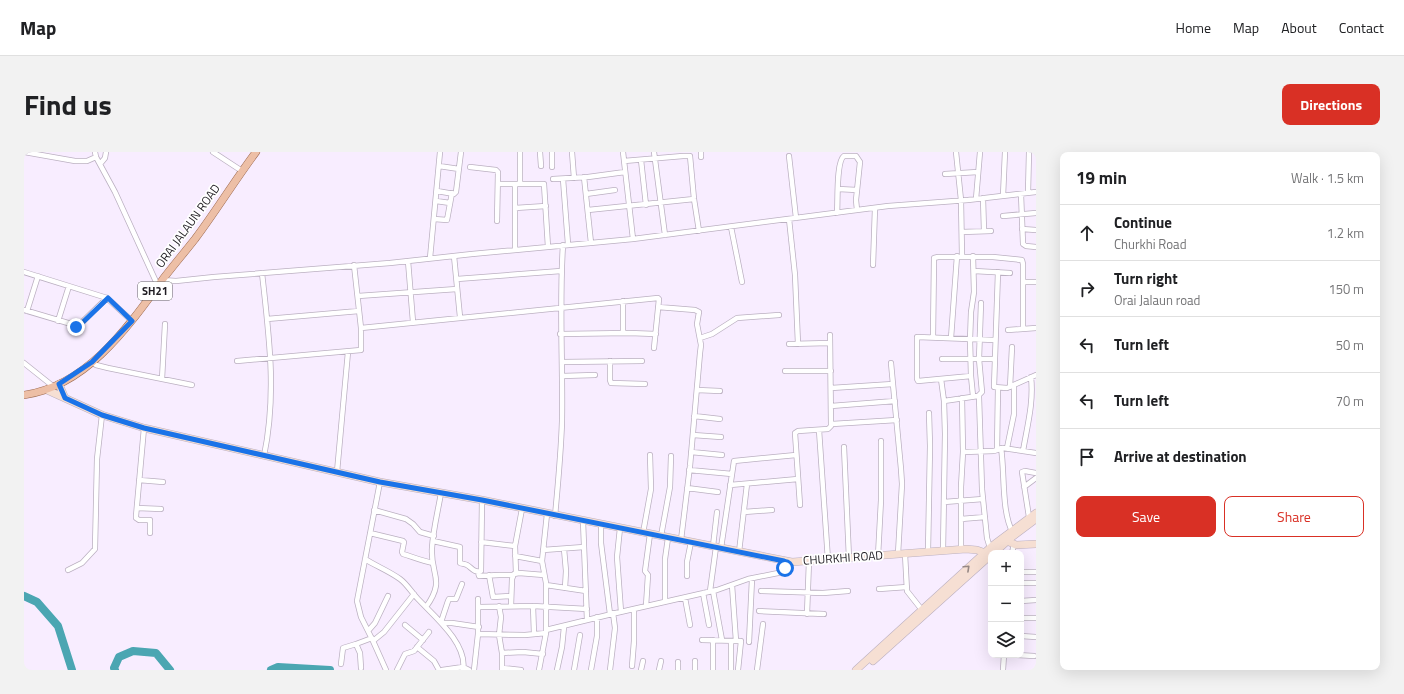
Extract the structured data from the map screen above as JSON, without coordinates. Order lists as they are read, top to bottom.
{
  "streets": {
    "main road": ["ORAI JALAUN ROAD", "SH21"],
    "street": ["CHURKHI ROAD"]
  },
  "crossings": [
    ["ORAI JALAUN ROAD", "CHURKHI ROAD"]
  ],
  "page": {
    "header": "Map",
    "nav": [
      "Home",
      "Map",
      "About",
      "Contact"
    ],
    "title": "Find us",
    "buttons": [
      "Directions",
      ["Save", "Share"]
    ],
    "heading": ["19 min", "Walk · 1.5 km"],
    "list": [
      ["Continue", "Churkhi Road", "1.2 km"],
      ["Turn right", "Orai Jalaun road", "150 m"],
      ["Turn left", "50 m"],
      ["Turn left", "70 m"],
      "Arrive at destination"
    ],
    "map_buttons": ["+", "−"]
  }
}
